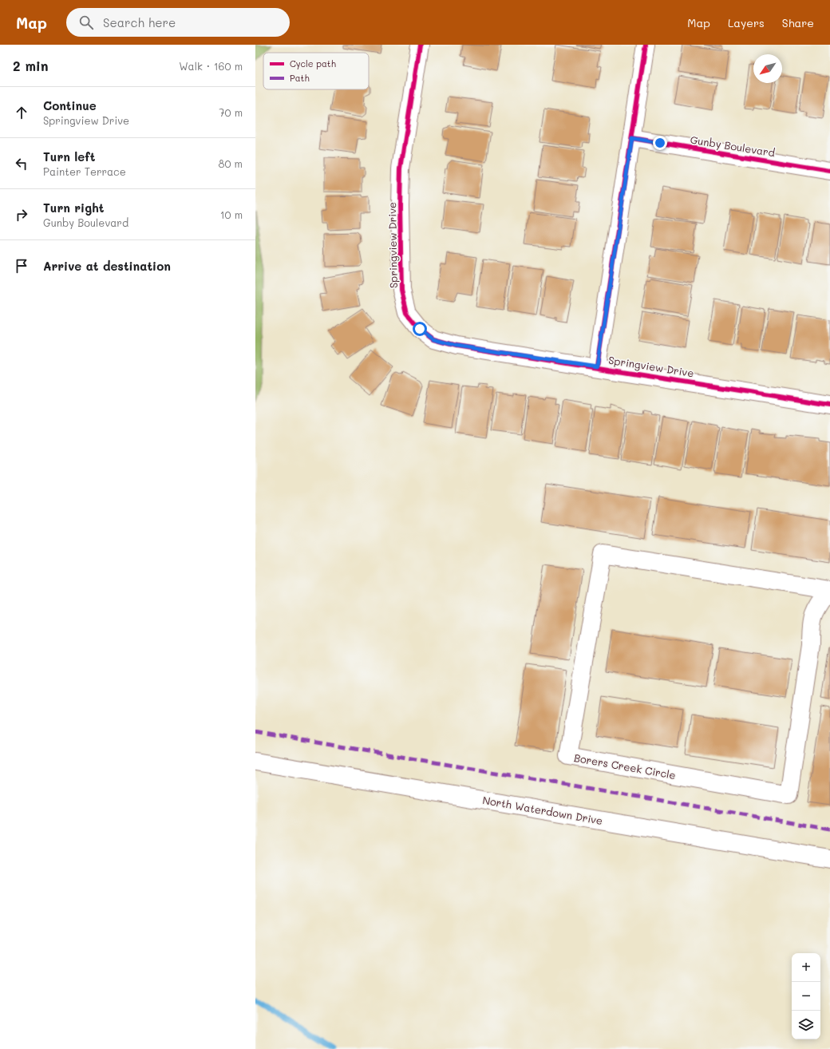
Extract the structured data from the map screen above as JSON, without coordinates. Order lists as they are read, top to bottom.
{
  "streets": {
    "street": [
      "Gunby Boulevard",
      "Springview Drive",
      "Borers Creek Circle",
      "North Waterdown Drive"
    ]
  },
  "legend": ["Cycle path", "Path"],
  "north": "bottom left",
  "page": {
    "header": "Map",
    "search": "Search here",
    "nav": ["Map", "Layers", "Share"],
    "heading": ["2 min", "Walk · 160 m"],
    "list": [
      ["Continue", "Springview Drive", "70 m"],
      ["Turn left", "Painter Terrace", "80 m"],
      ["Turn right", "Gunby Boulevard", "10 m"],
      "Arrive at destination"
    ],
    "map_buttons": ["+", "−"]
  }
}
